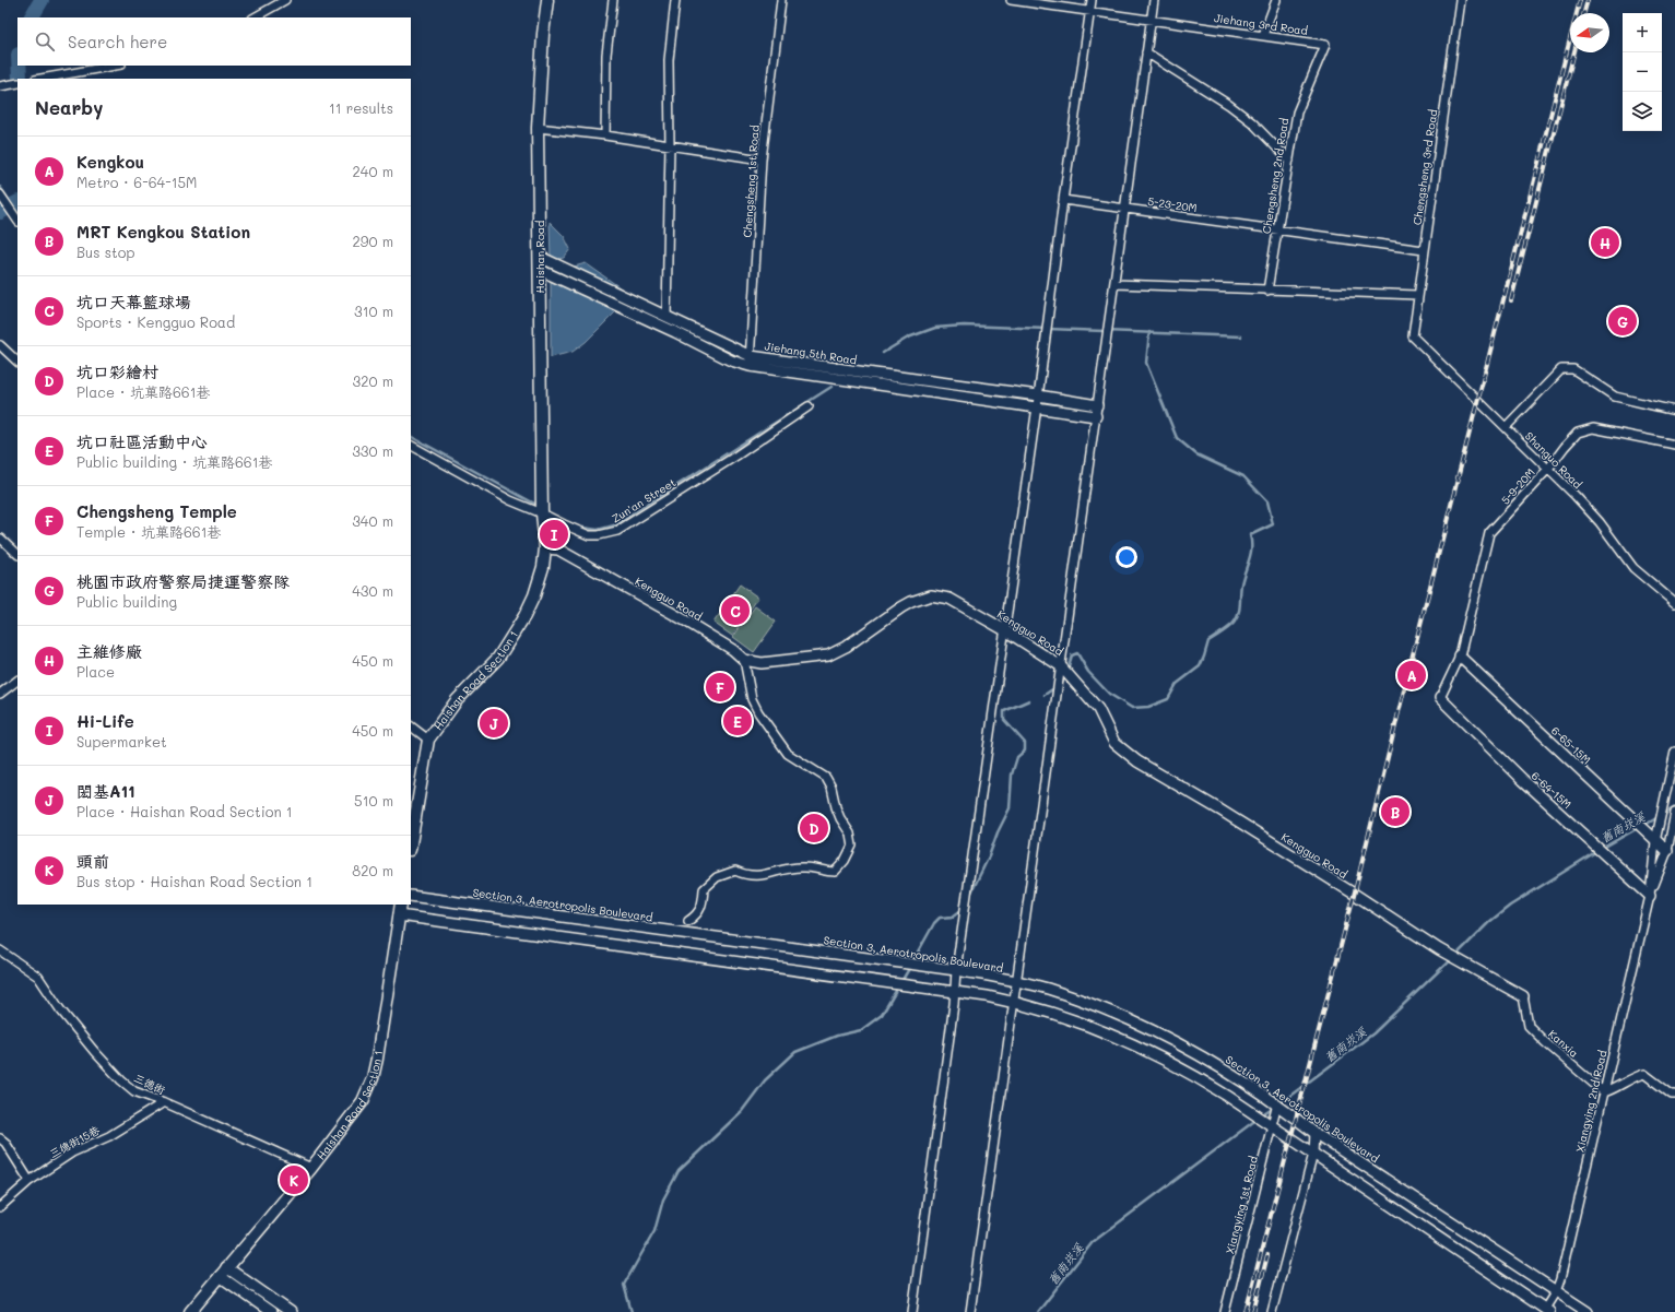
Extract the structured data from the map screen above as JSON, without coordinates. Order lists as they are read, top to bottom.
{
  "streets": {
    "main road": ["Haishan Road", "Haishan Road Section 1"],
    "street": [
      "Jiehang 3rd Road",
      "Chengsheng 3rd Road",
      "Chengsheng 2nd Road",
      "Chengsheng 1st Road",
      "5-23-20M",
      "Jiehang 5th Road",
      "Shanguo Road",
      "5-9-20M",
      "Zun'an Street",
      "Kengguo Road",
      "6-65-15M",
      "6-64-15M",
      "Section 3, Aerotropolis Boulevard",
      "Kanxia",
      "三德街",
      "Xiangying 2nd Road",
      "三德街15巷",
      "Xiangying 1st Road"
    ]
  },
  "crossings": [
    ["Jiehang 3rd Road", "Chengsheng 2nd Road"],
    ["Chengsheng 3rd Road", "5-23-20M"],
    ["Chengsheng 3rd Road", "Shanguo Road"],
    ["Chengsheng 2nd Road", "5-23-20M"],
    ["Chengsheng 1st Road", "Jiehang 5th Road"],
    ["Haishan Road", "Jiehang 5th Road"],
    ["Haishan Road", "Zun'an Street"],
    ["Haishan Road", "Haishan Road Section 1"],
    ["Shanguo Road", "5-9-20M"],
    ["5-9-20M", "6-65-15M"],
    ["5-9-20M", "6-64-15M"],
    ["Zun'an Street", "Haishan Road Section 1"],
    ["Kengguo Road", "Haishan Road Section 1"],
    ["Kengguo Road", "Kanxia"],
    ["Haishan Road Section 1", "三德街"],
    ["6-65-15M", "Xiangying 2nd Road"],
    ["6-64-15M", "Xiangying 2nd Road"],
    ["Section 3, Aerotropolis Boulevard", "Xiangying 2nd Road"],
    ["Section 3, Aerotropolis Boulevard", "Xiangying 1st Road"],
    ["Kanxia", "Xiangying 2nd Road"],
    ["三德街", "三德街15巷"]
  ],
  "water": ["舊南崁溪"],
  "north": "left",
  "page": {
    "map_buttons": ["+", "−"],
    "search": "Search here",
    "heading": ["Nearby", "11 results"],
    "list": [
      {
        "mark": "A",
        "name": "Kengkou",
        "note": "Metro · 6-64-15M",
        "value": "240 m"
      },
      {
        "mark": "B",
        "name": "MRT Kengkou Station",
        "note": "Bus stop",
        "value": "290 m"
      },
      {
        "mark": "C",
        "name": "坑口天幕籃球場",
        "note": "Sports · Kengguo Road",
        "value": "310 m"
      },
      {
        "mark": "D",
        "name": "坑口彩繪村",
        "note": "Place · 坑菓路661巷",
        "value": "320 m"
      },
      {
        "mark": "E",
        "name": "坑口社區活動中心",
        "note": "Public building · 坑菓路661巷",
        "value": "330 m"
      },
      {
        "mark": "F",
        "name": "Chengsheng Temple",
        "note": "Temple · 坑菓路661巷",
        "value": "340 m"
      },
      {
        "mark": "G",
        "name": "桃園市政府警察局捷運警察隊",
        "note": "Public building",
        "value": "430 m"
      },
      {
        "mark": "H",
        "name": "主維修廠",
        "note": "Place",
        "value": "450 m"
      },
      {
        "mark": "I",
        "name": "Hi-Life",
        "note": "Supermarket",
        "value": "450 m"
      },
      {
        "mark": "J",
        "name": "閎基A11",
        "note": "Place · Haishan Road Section 1",
        "value": "510 m"
      },
      {
        "mark": "K",
        "name": "頭前",
        "note": "Bus stop · Haishan Road Section 1",
        "value": "820 m"
      }
    ],
    "pins": [
      "H",
      "G",
      "I",
      "C",
      "A",
      "F",
      "E",
      "J",
      "B",
      "D",
      "K"
    ]
  }
}
